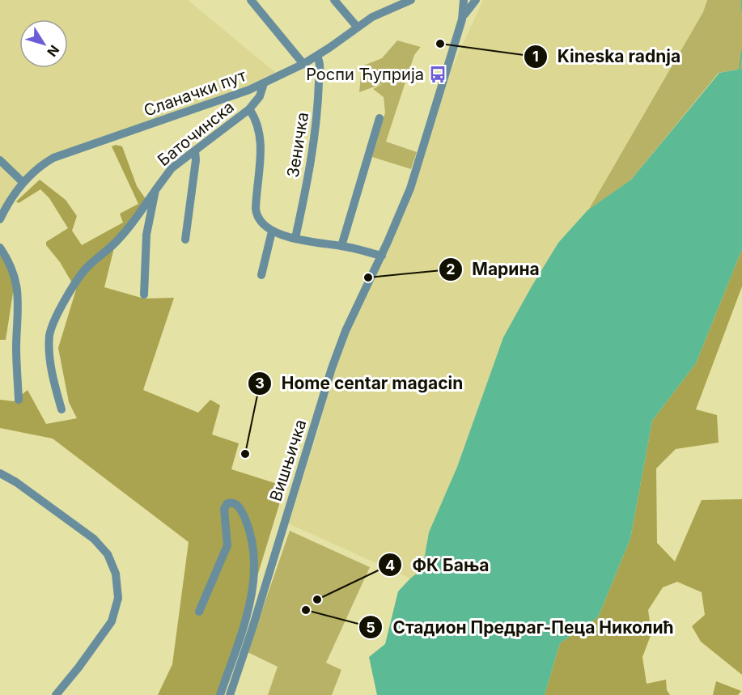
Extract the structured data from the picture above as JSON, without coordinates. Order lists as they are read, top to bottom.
{
  "streets": {
    "street": [
      "Сланачки пут",
      "Баточинска",
      "Зеничка",
      "Вишњичка"
    ]
  },
  "crossings": [
    ["Сланачки пут", "Зеничка"]
  ],
  "places": {
    "other": [
      "Kineska radnja",
      "Марина",
      "Home centar magacin",
      "ФК Бања",
      "Стадион Предраг-Пеца Николић"
    ],
    "bus stop": ["Роспи Ћуприја"]
  },
  "north": "bottom right"
}
